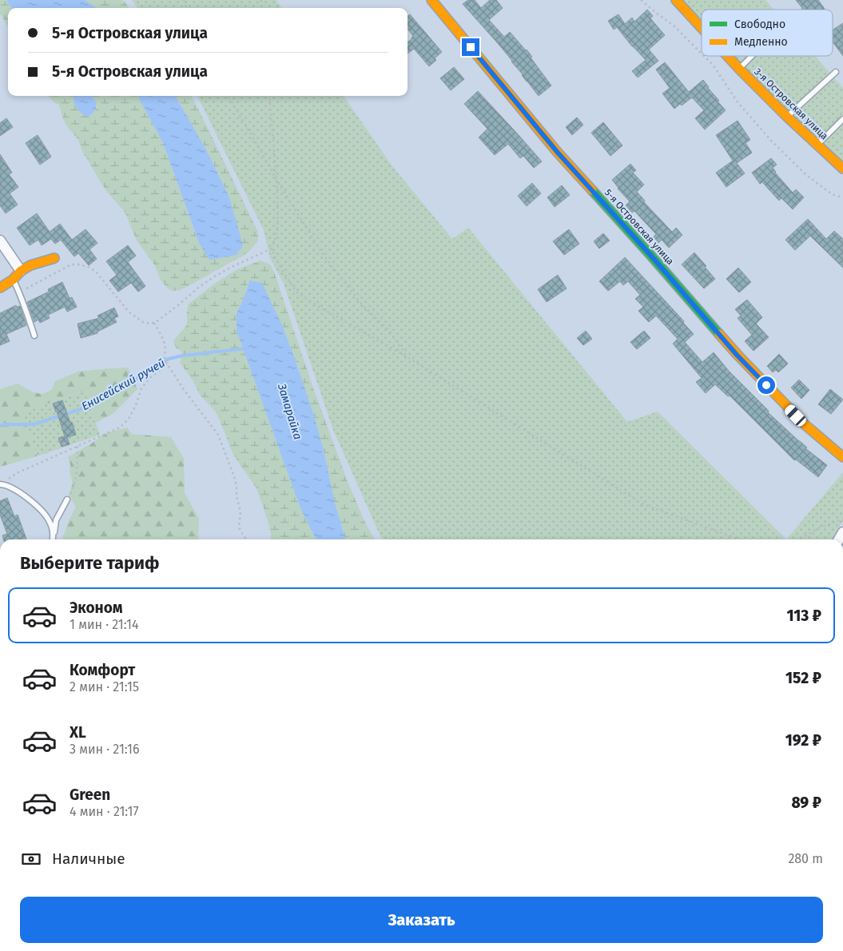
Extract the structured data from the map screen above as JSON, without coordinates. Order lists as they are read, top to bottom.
{
  "streets": {
    "street": ["3-я Островская улица", "5-я Островская улица"]
  },
  "water": ["Енисейский ручей", "Замарайка"],
  "legend": ["Свободно", "Медленно"],
  "page": {
    "banner": ["5-я Островская улица", "5-я Островская улица"],
    "heading": "Выберите тариф",
    "list": [
      {
        "name": "Эконом",
        "note": "1 мин · 21:14",
        "value": "113 ₽"
      },
      {
        "name": "Комфорт",
        "note": "2 мин · 21:15",
        "value": "152 ₽"
      },
      {
        "name": "XL",
        "note": "3 мин · 21:16",
        "value": "192 ₽"
      },
      {
        "name": "Green",
        "note": "4 мин · 21:17",
        "value": "89 ₽"
      }
    ],
    "pay": ["Наличные", "280 m"],
    "buttons": "Заказать"
  }
}
